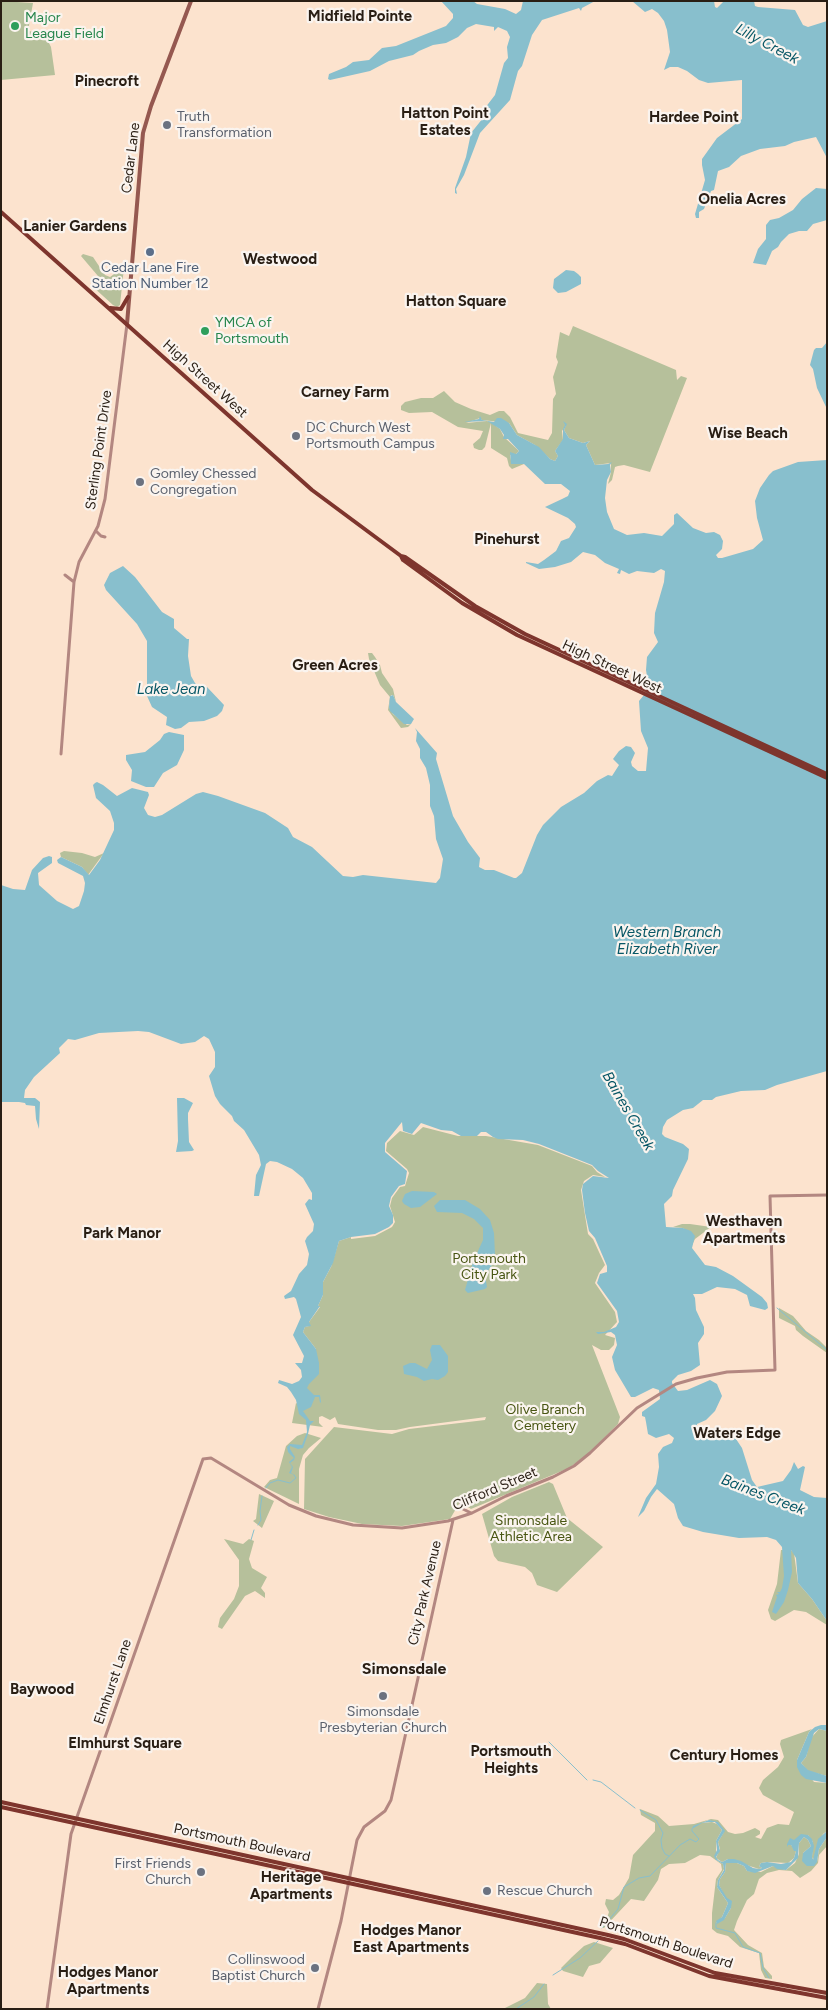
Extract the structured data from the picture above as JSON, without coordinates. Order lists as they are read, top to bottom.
{
  "streets": {
    "main road": ["Cedar Lane", "High Street West", "Portsmouth Boulevard"],
    "street": [
      "Sterling Point Drive",
      "Clifford Street",
      "City Park Avenue",
      "Elmhurst Lane"
    ]
  },
  "crossings": [
    ["Cedar Lane", "High Street West"],
    ["Cedar Lane", "Sterling Point Drive"],
    ["High Street West", "Sterling Point Drive"],
    ["Clifford Street", "City Park Avenue"],
    ["Clifford Street", "Elmhurst Lane"],
    ["City Park Avenue", "Portsmouth Boulevard"],
    ["Elmhurst Lane", "Portsmouth Boulevard"]
  ],
  "districts": [
    "Midfield Pointe",
    "Pinecroft",
    "Hatton Point Estates",
    "Hardee Point",
    "Onelia Acres",
    "Lanier Gardens",
    "Westwood",
    "Hatton Square",
    "Carney Farm",
    "Wise Beach",
    "Pinehurst",
    "Green Acres",
    "Westhaven Apartments",
    "Park Manor",
    "Waters Edge",
    "Simonsdale",
    "Baywood",
    "Elmhurst Square",
    "Portsmouth Heights",
    "Century Homes",
    "Heritage Apartments",
    "Hodges Manor East Apartments",
    "Hodges Manor Apartments"
  ],
  "water": [
    "Lilly Creek",
    "Lake Jean",
    "Western Branch Elizabeth River",
    "Baines Creek"
  ],
  "parks": ["Portsmouth City Park", "Olive Branch Cemetery", "Simonsdale Athletic Area"],
  "places": [
    "Major League Field",
    "Truth Transformation",
    "Cedar Lane Fire Station Number 12",
    "YMCA of Portsmouth",
    "DC Church West Portsmouth Campus",
    "Gomley Chessed Congregation",
    "Simonsdale Presbyterian Church",
    "First Friends Church",
    "Rescue Church",
    "Collinswood Baptist Church"
  ]
}
